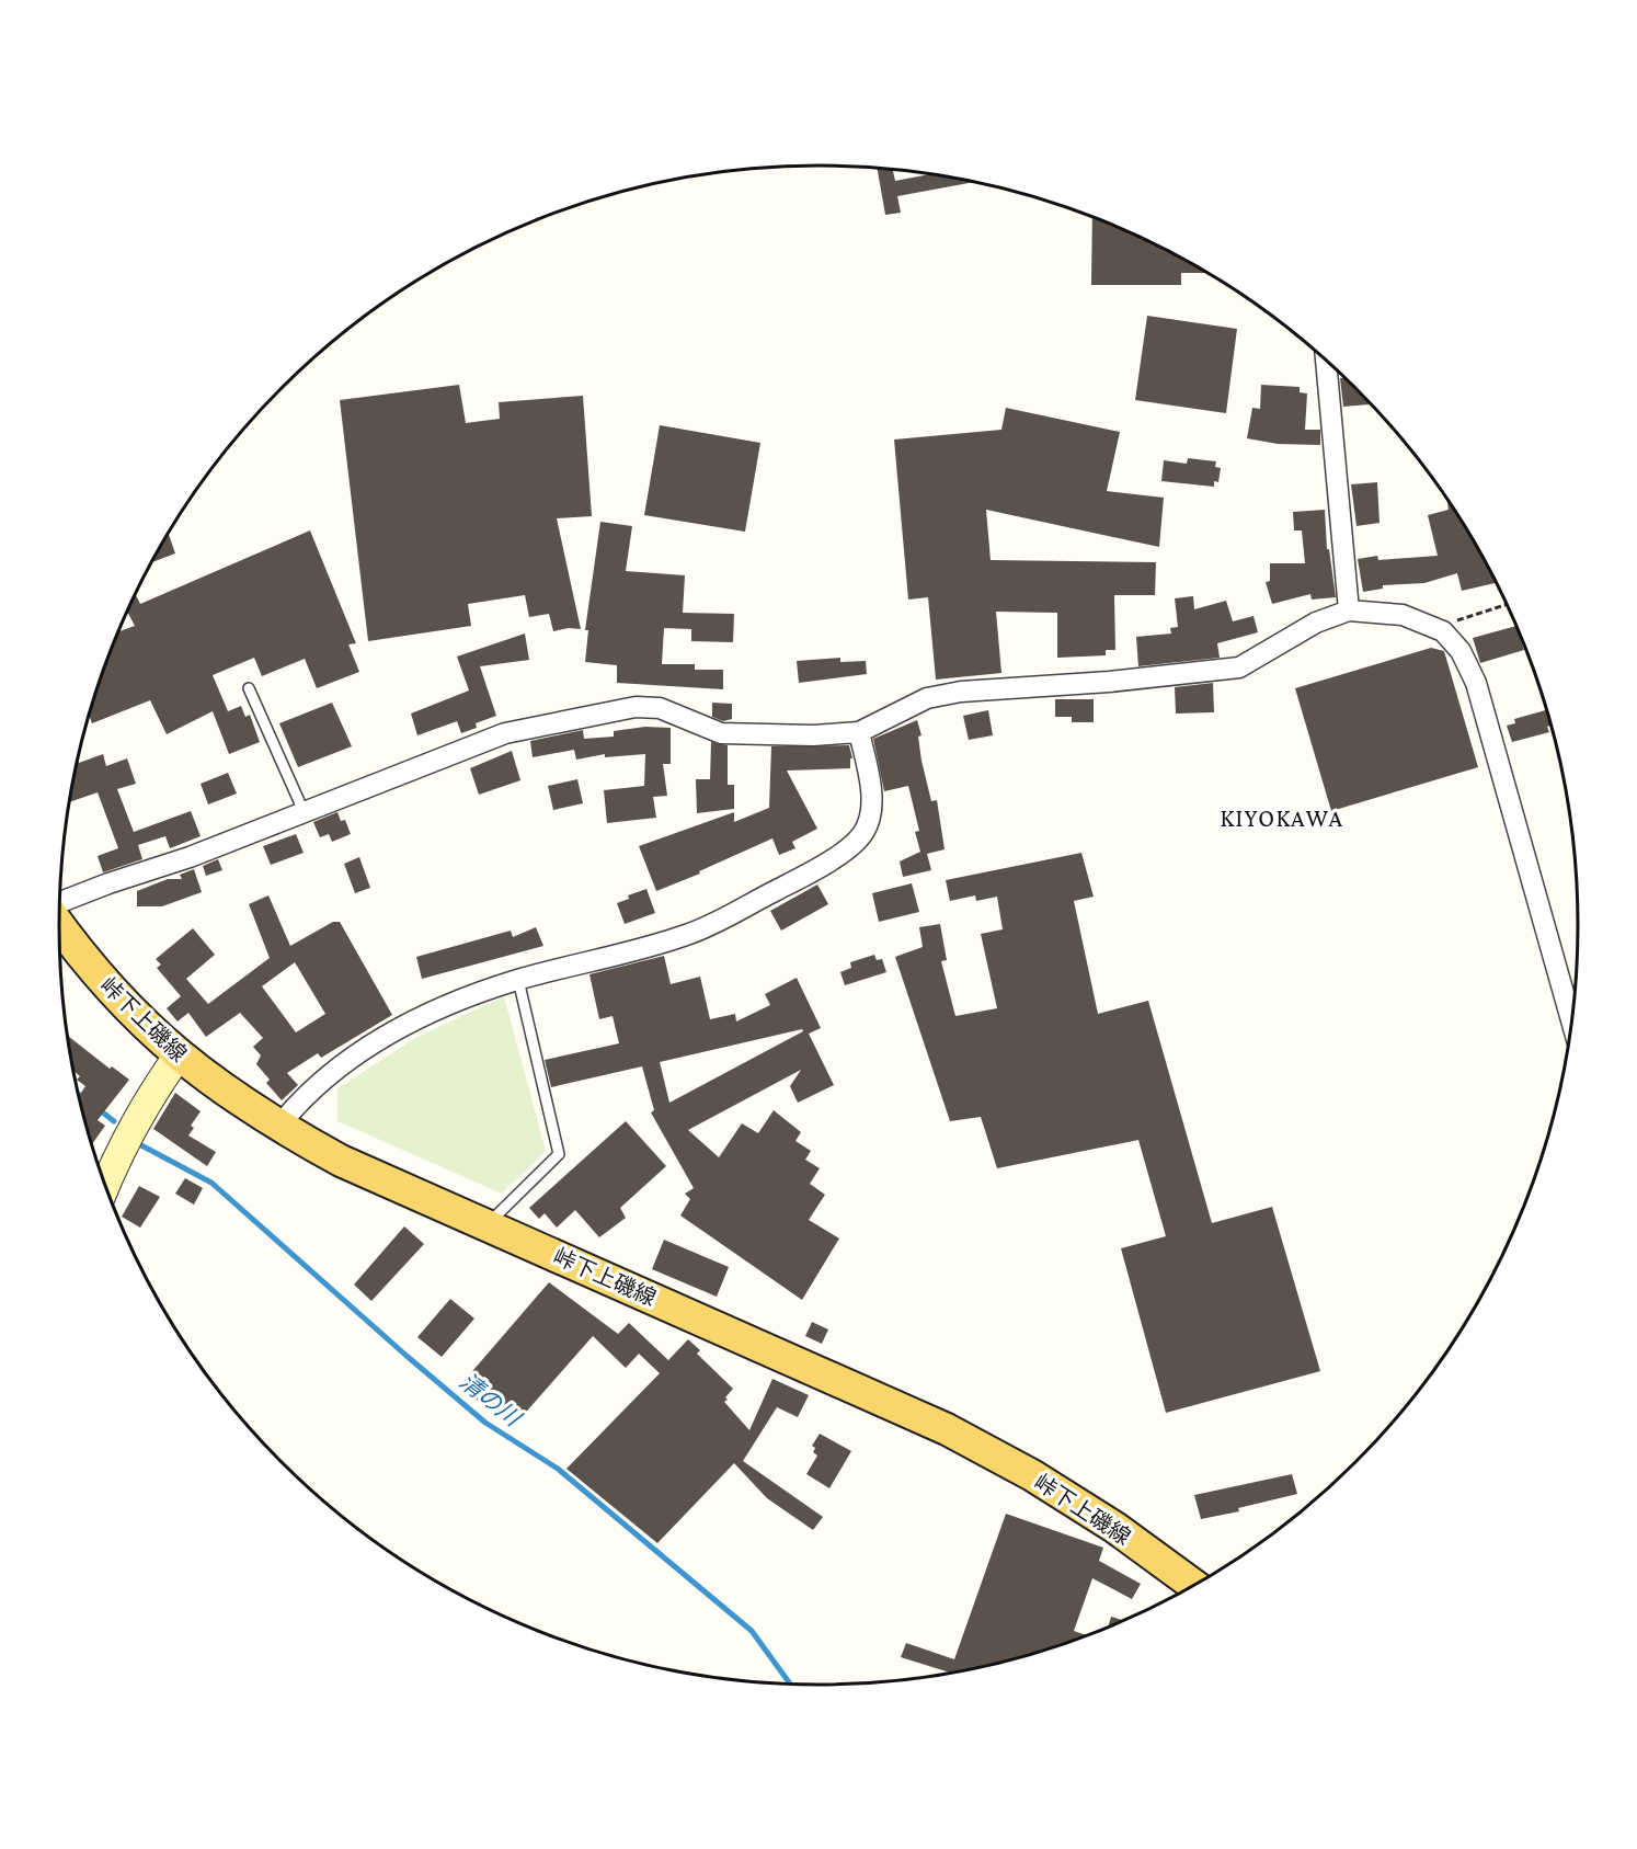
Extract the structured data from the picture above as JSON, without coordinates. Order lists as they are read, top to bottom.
{
  "streets": {
    "main road": ["峠下上磯線"]
  },
  "districts": ["KIYOKAWA"],
  "water": ["清の川"]
}
